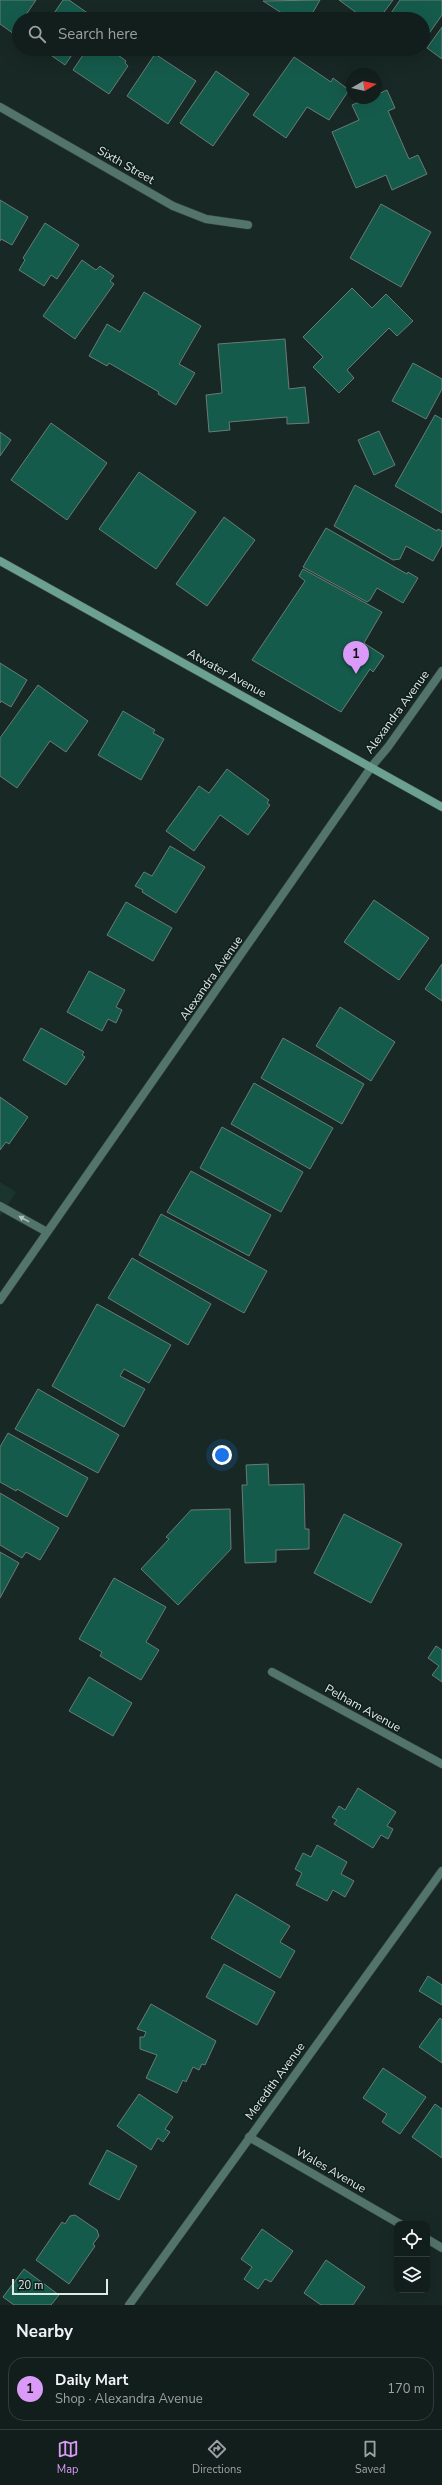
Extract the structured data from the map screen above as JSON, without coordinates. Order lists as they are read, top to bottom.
{
  "streets": {
    "street": [
      "Sixth Street",
      "Atwater Avenue",
      "Alexandra Avenue",
      "Pelham Avenue",
      "Meredith Avenue",
      "Wales Avenue"
    ]
  },
  "crossings": [
    ["Atwater Avenue", "Alexandra Avenue"],
    ["Meredith Avenue", "Wales Avenue"]
  ],
  "scale_bar": "20 m",
  "north": "right",
  "page": {
    "search": "Search here",
    "pins": "1",
    "scale": "20 m",
    "heading": "Nearby",
    "list": [
      {
        "mark": "1",
        "name": "Daily Mart",
        "note": "Shop · Alexandra Avenue",
        "value": "170 m"
      }
    ],
    "nav": ["Map", "Directions", "Saved"]
  }
}
